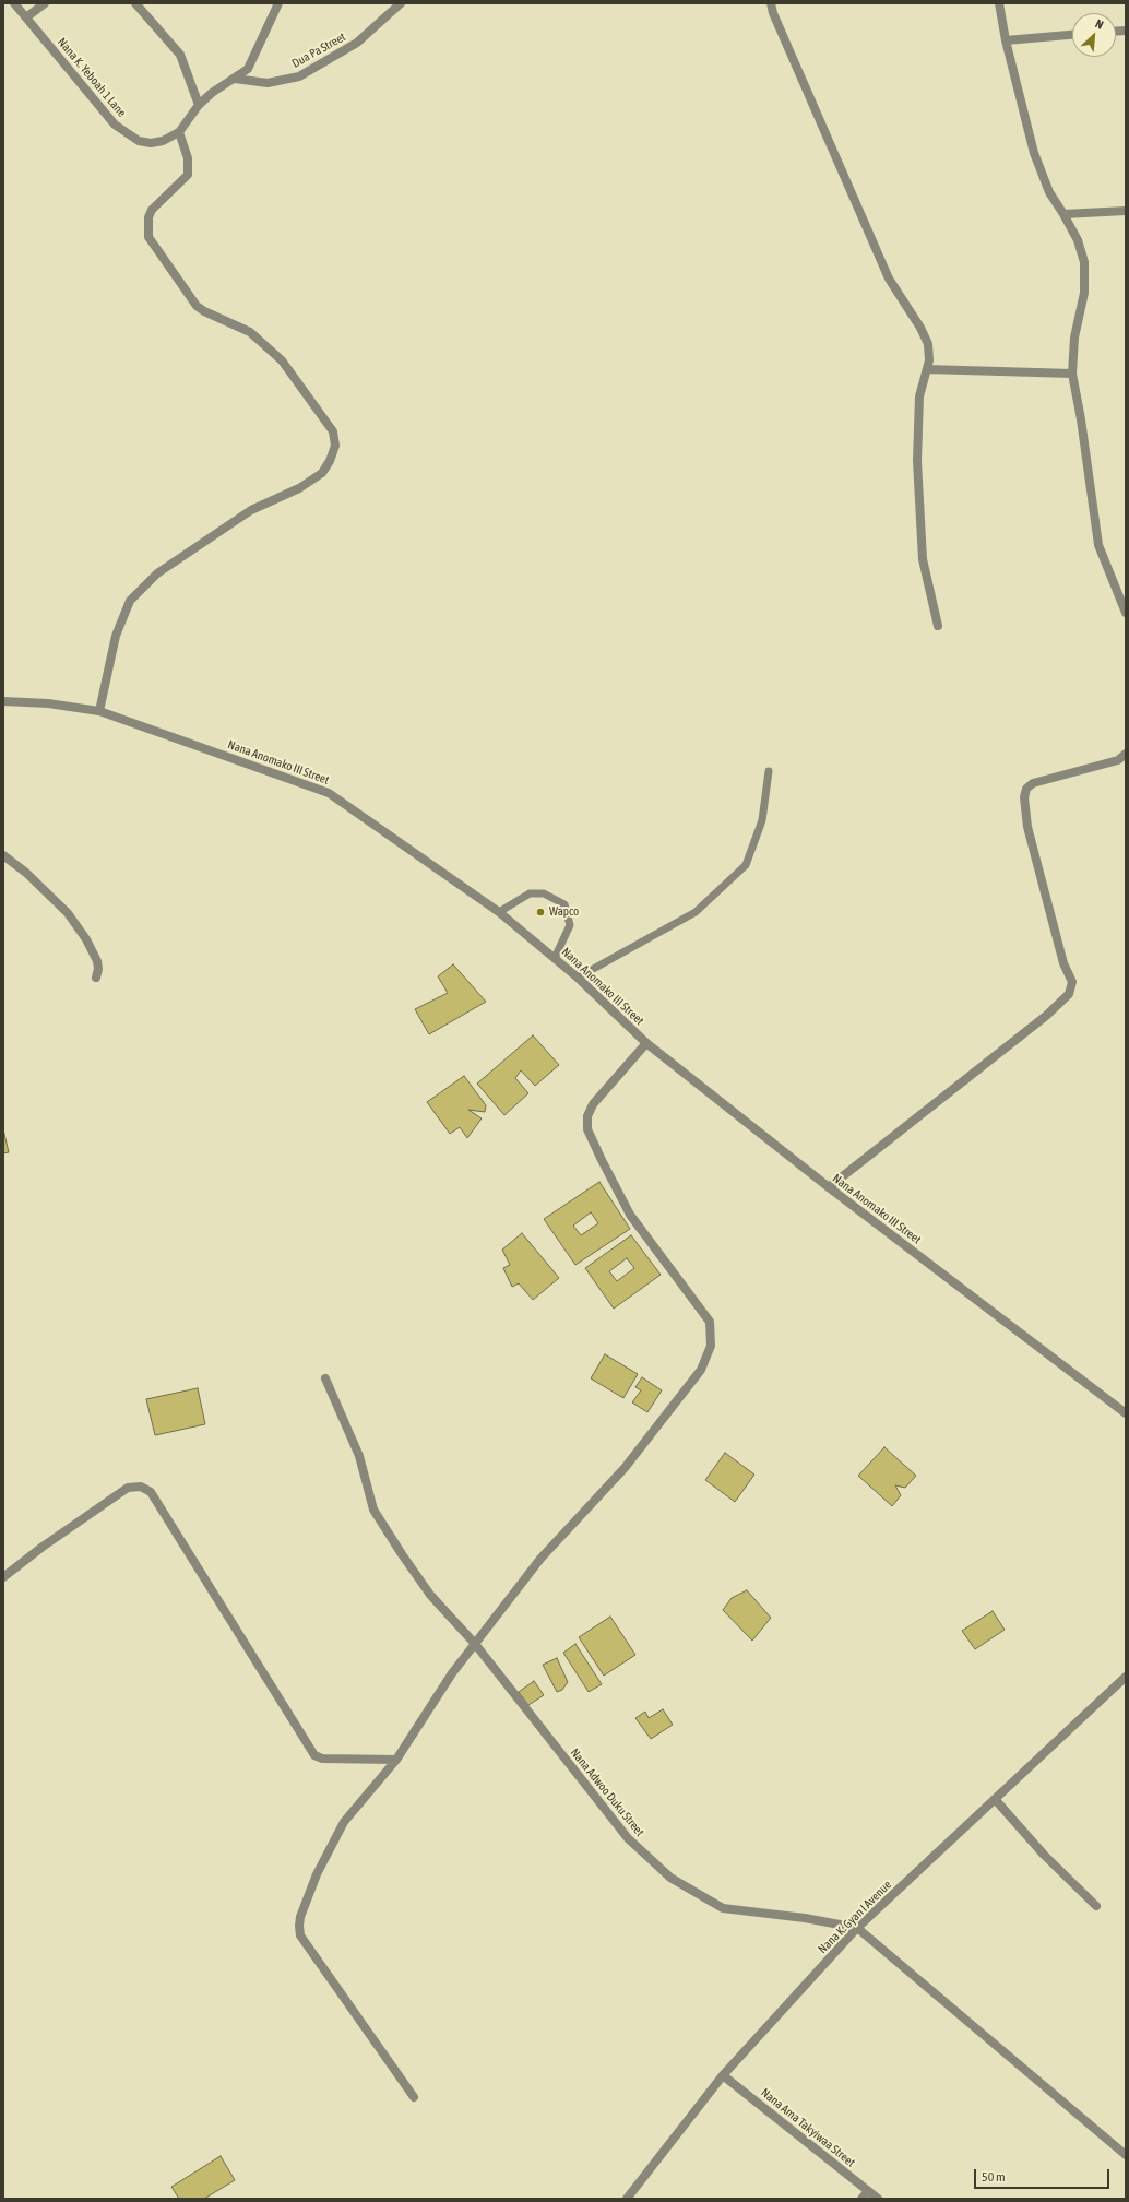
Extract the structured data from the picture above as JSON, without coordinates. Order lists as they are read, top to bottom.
{
  "streets": {
    "street": [
      "Dua Pa Street",
      "Nana K. Yeboah 1 Lane",
      "Nana Anomako III Street",
      "Nana Adwoo Duku Street",
      "Nana K. Gyan I Avenue",
      "Nana Ama Takyiwaa Street"
    ]
  },
  "crossings": [
    ["Dua Pa Street", "Nana K. Yeboah 1 Lane"],
    ["Nana Adwoo Duku Street", "Nana K. Gyan I Avenue"],
    ["Nana K. Gyan I Avenue", "Nana Ama Takyiwaa Street"]
  ],
  "places": ["Wapco"],
  "scale_bar": "50 m",
  "north": "top right"
}
